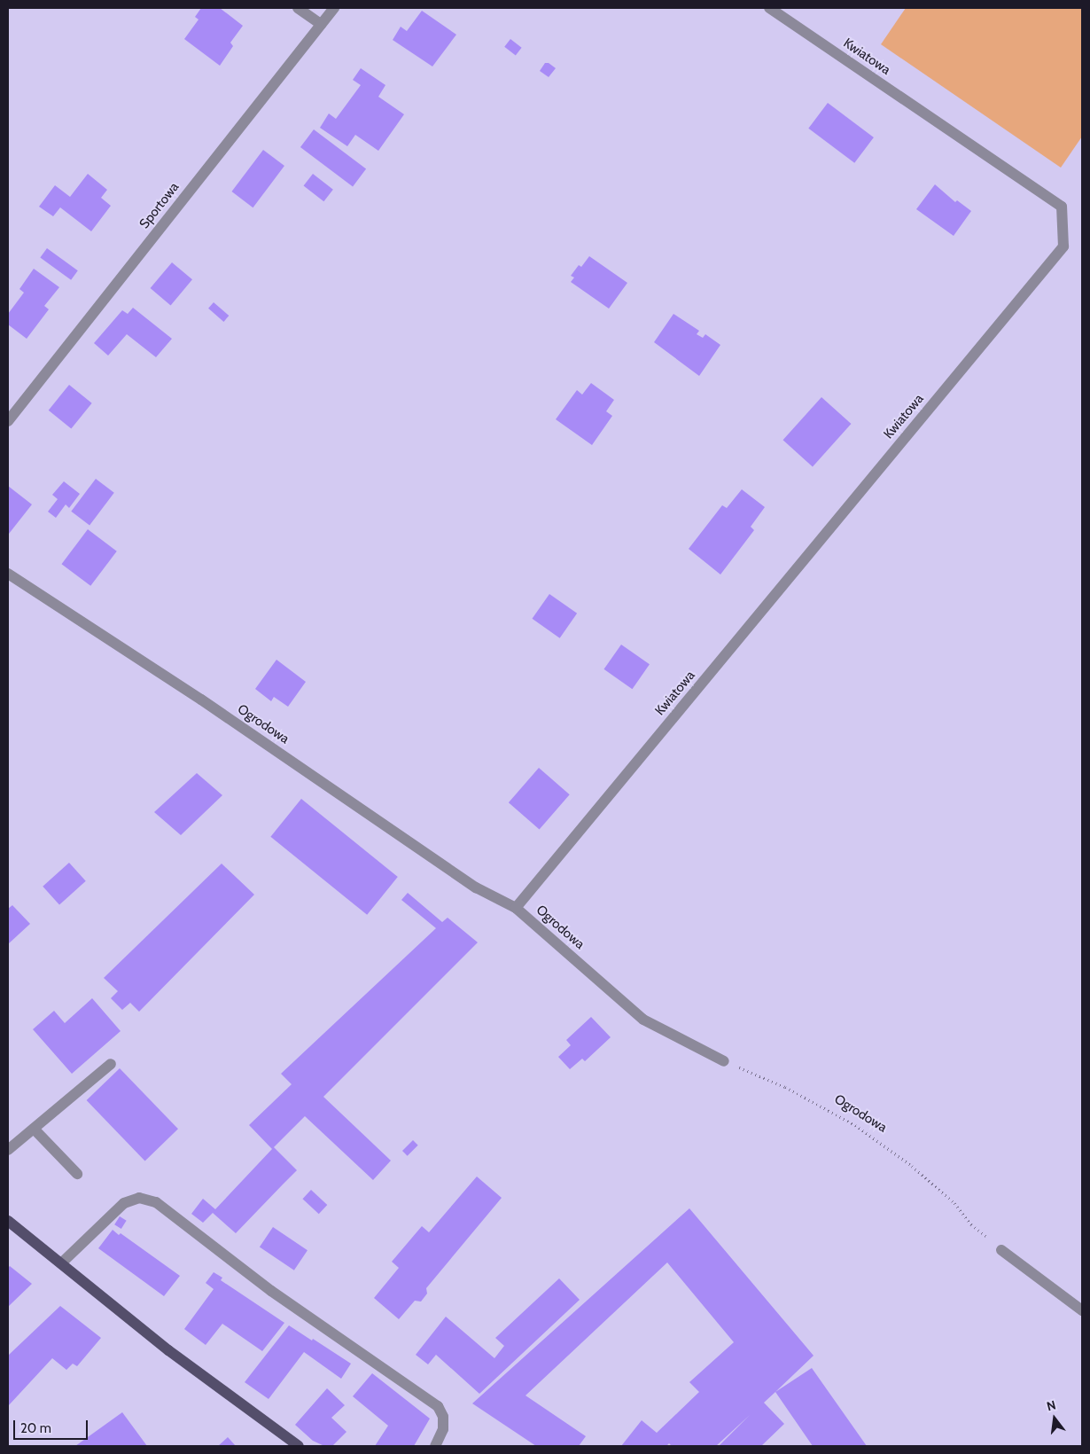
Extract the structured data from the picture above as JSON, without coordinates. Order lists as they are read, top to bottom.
{
  "streets": {
    "street": ["Kwiatowa", "Sportowa", "Ogrodowa"]
  },
  "crossings": [
    ["Kwiatowa", "Ogrodowa"]
  ],
  "scale_bar": "20 m",
  "north": "top"
}
